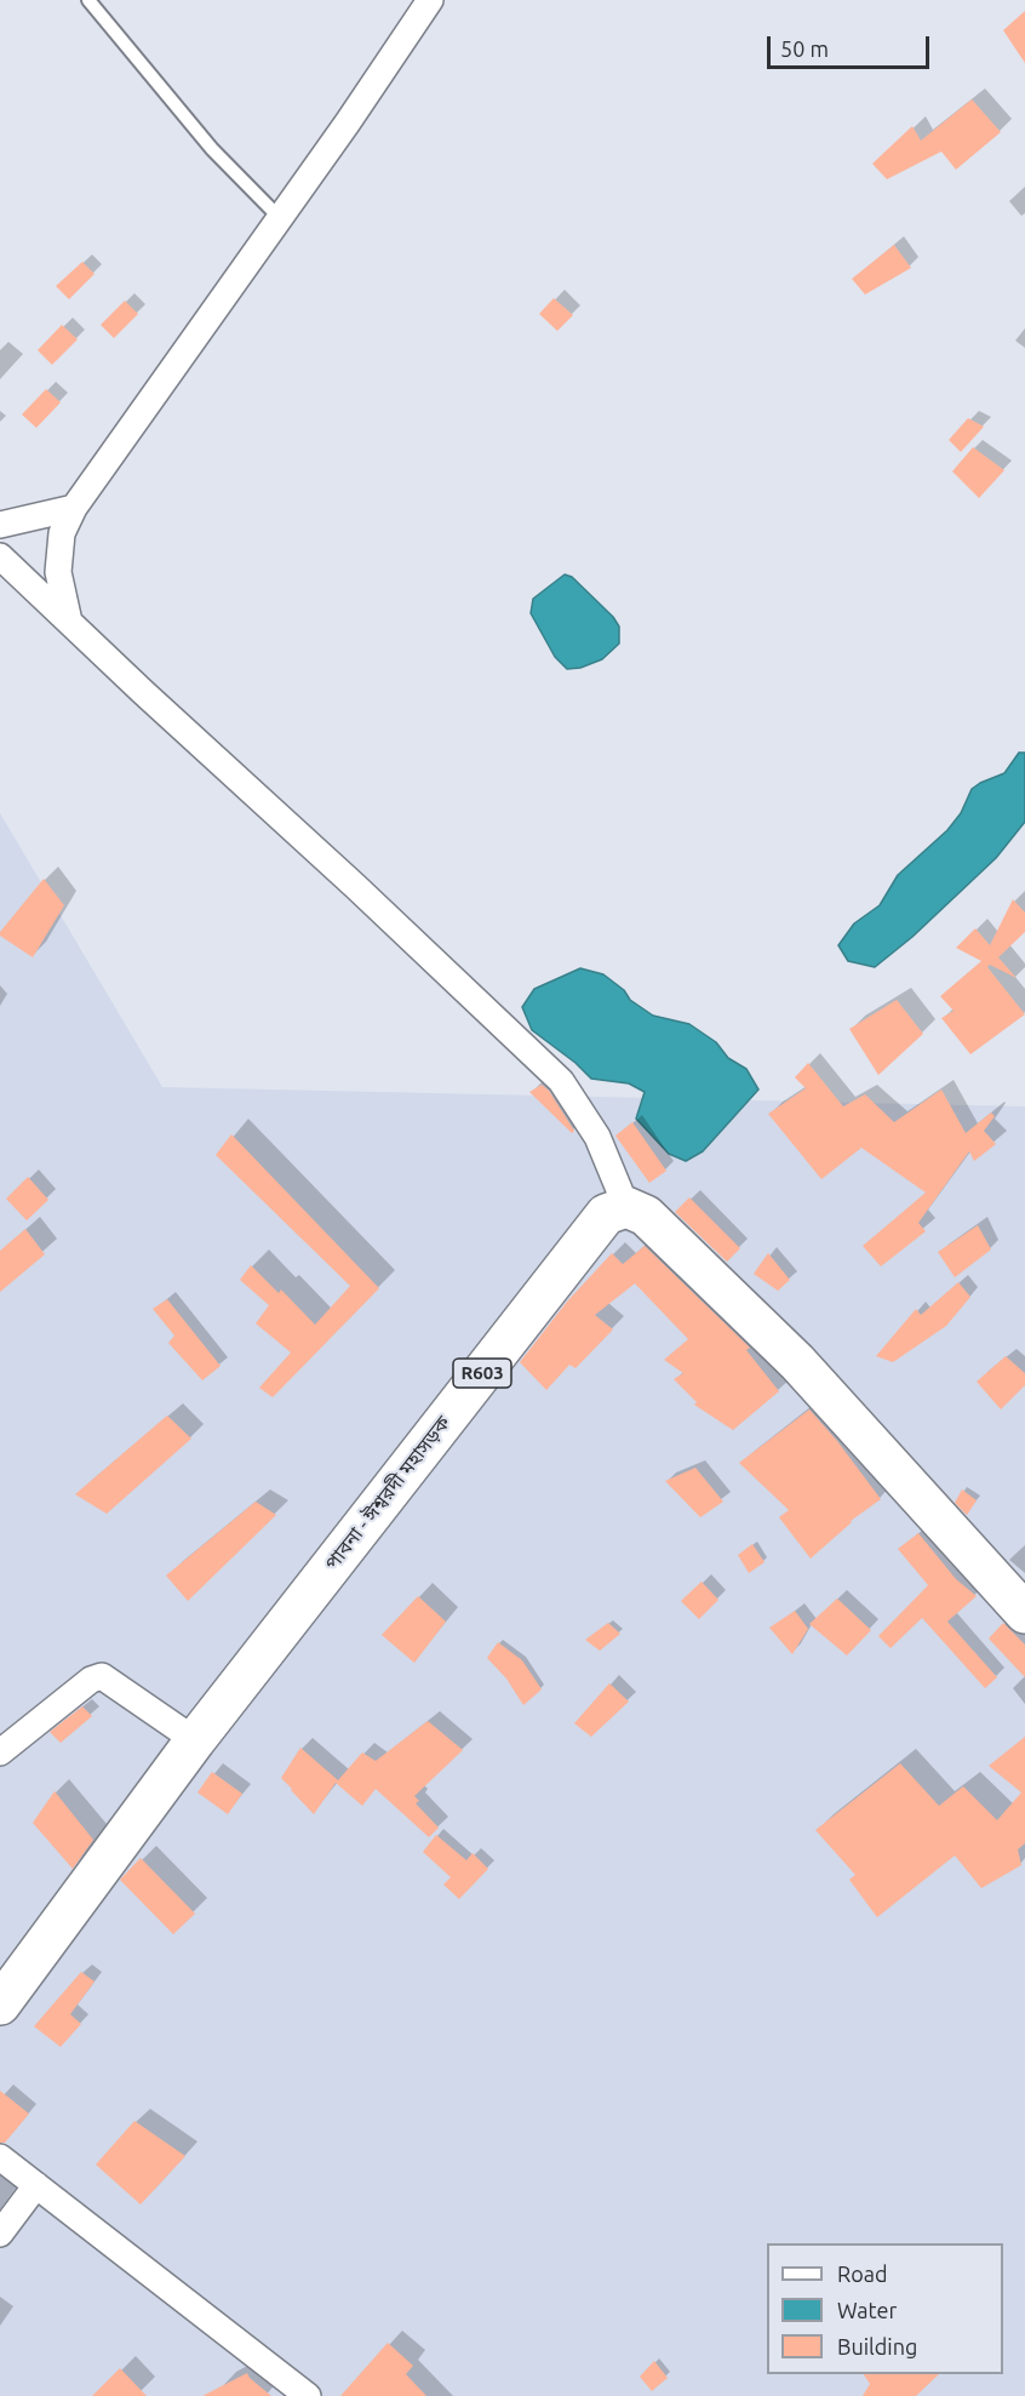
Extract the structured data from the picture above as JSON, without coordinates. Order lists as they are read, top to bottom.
{
  "streets": {
    "main road": ["R603", "পাবনা - ঈশ্বরদী মহাসড়ক"]
  },
  "legend": ["Road", "Water", "Building"],
  "scale_bar": "50 m"
}
